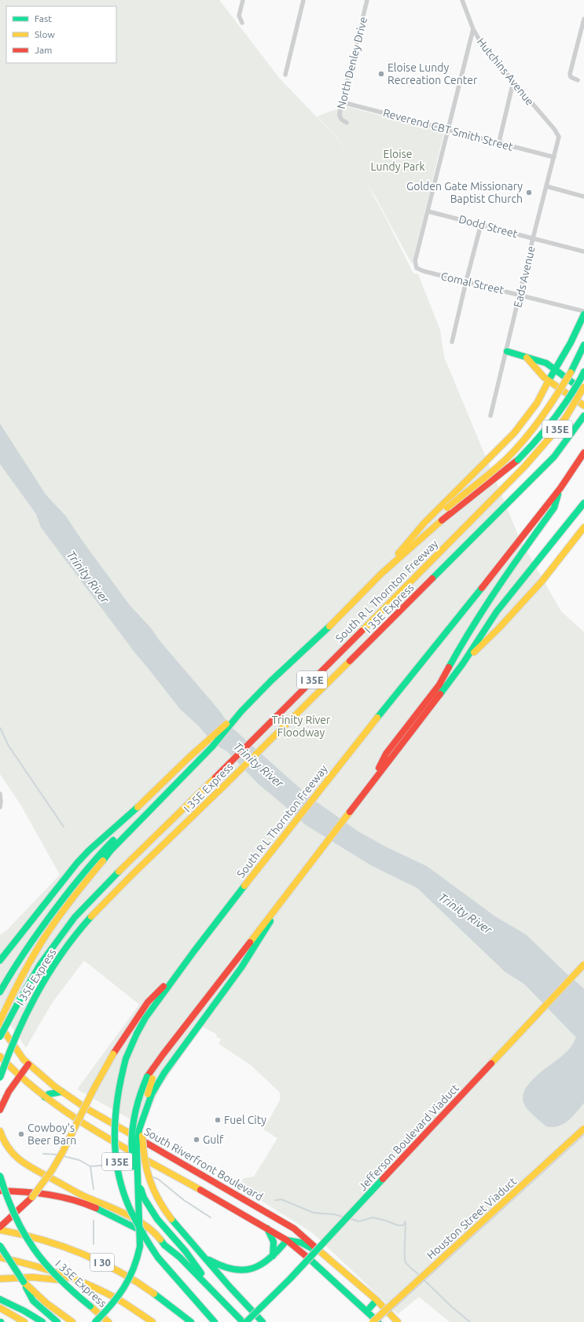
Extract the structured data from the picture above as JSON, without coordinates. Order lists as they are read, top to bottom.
{
  "streets": {
    "main road": [
      "I 35E",
      "South R L Thornton Freeway",
      "I 35E Express",
      "Jefferson Boulevard Viaduct",
      "South Riverfront Boulevard",
      "Houston Street Viaduct",
      "I 30"
    ],
    "street": [
      "North Denley Drive",
      "Hutchins Avenue",
      "Reverend CBT Smith Street",
      "Dodd Street",
      "Eads Avenue",
      "Comal Street"
    ]
  },
  "crossings": [
    ["North Denley Drive", "Reverend CBT Smith Street"],
    ["Hutchins Avenue", "Eads Avenue"],
    ["Reverend CBT Smith Street", "Eads Avenue"],
    ["Dodd Street", "Eads Avenue"],
    ["Dodd Street", "Comal Street"],
    ["Eads Avenue", "Comal Street"],
    ["I 35E", "South R L Thornton Freeway"]
  ],
  "water": ["Trinity River"],
  "parks": ["Eloise Lundy Park", "Trinity River Floodway"],
  "places": [
    "Eloise Lundy Recreation Center",
    "Golden Gate Missionary Baptist Church",
    "Fuel City",
    "Cowboy's Beer Barn",
    "Gulf"
  ],
  "legend": ["Fast", "Slow", "Jam"]
}
